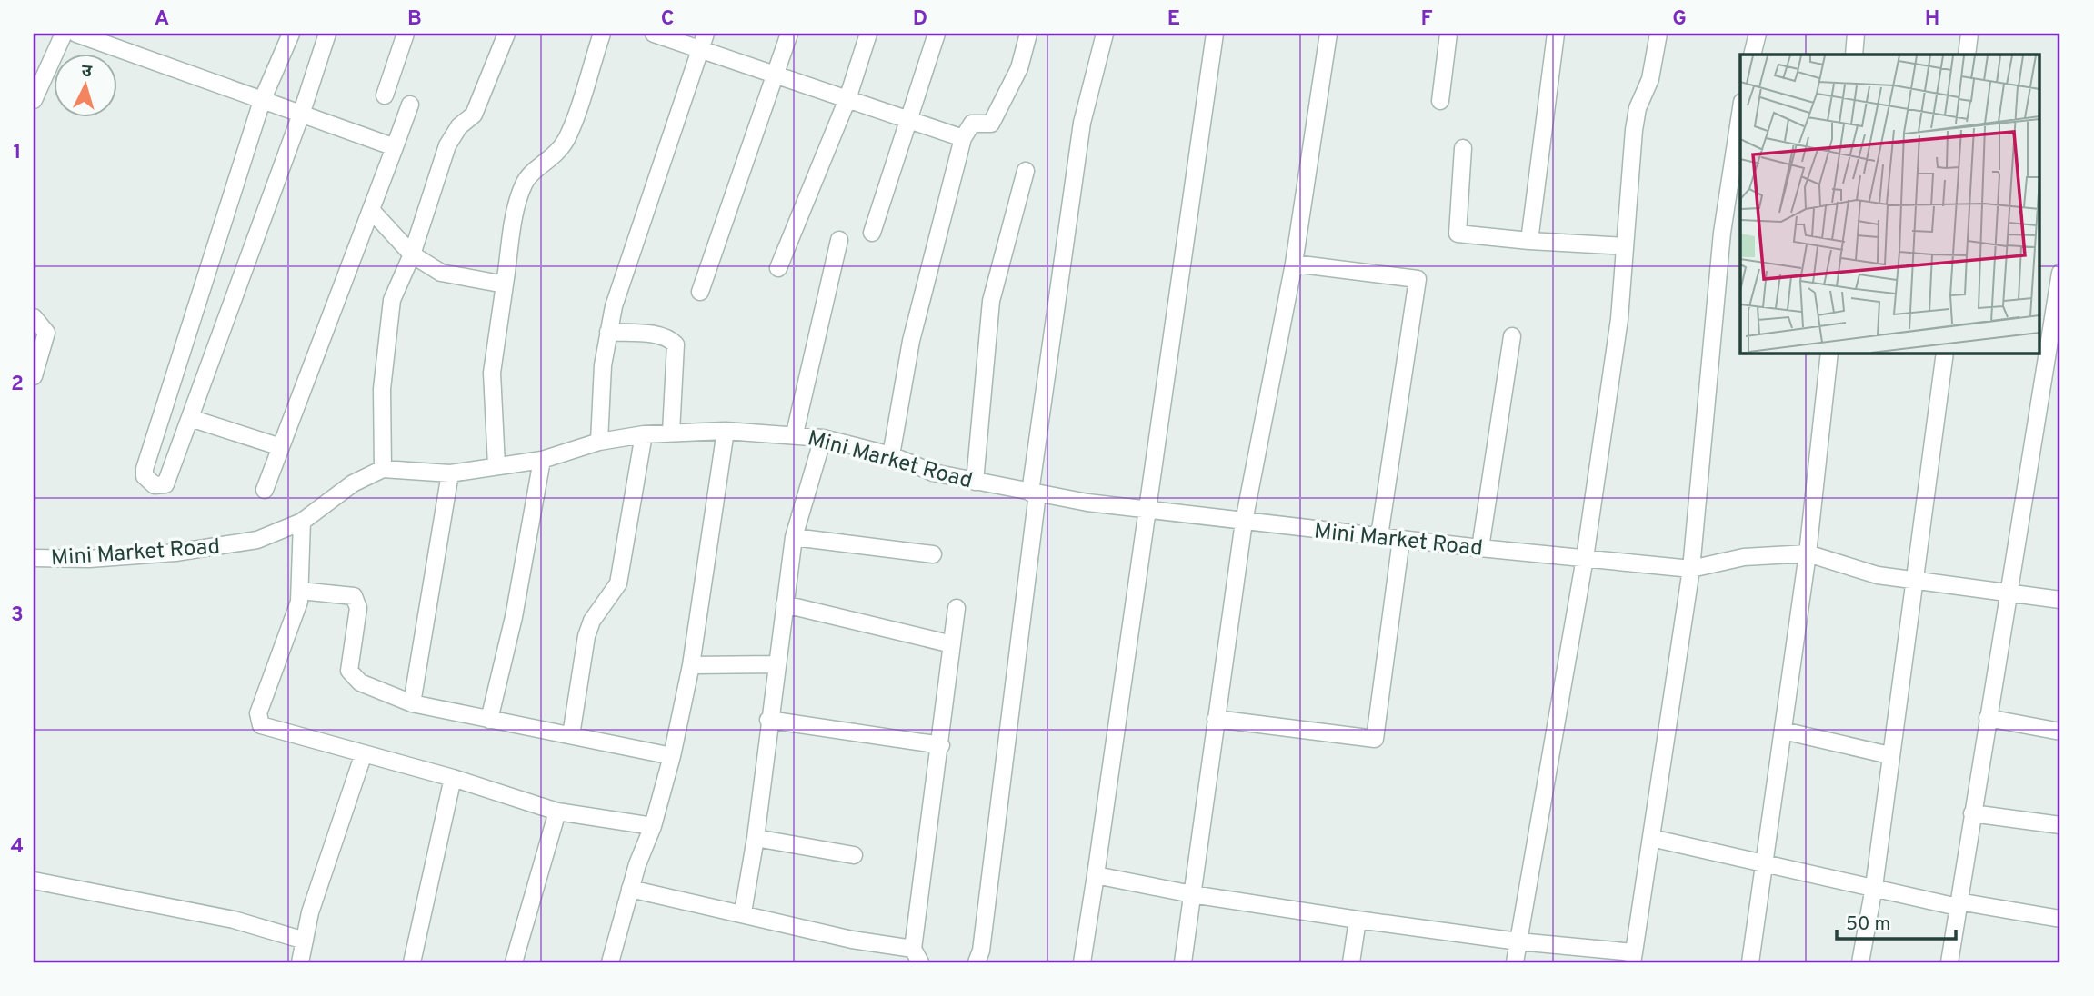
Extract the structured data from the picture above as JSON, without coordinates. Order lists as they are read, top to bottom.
{
  "streets": {
    "street": ["Mini Market Road"]
  },
  "scale_bar": "50 m",
  "north": "top",
  "grid": {
    "columns": [
      "A",
      "B",
      "C",
      "D",
      "E",
      "F",
      "G",
      "H"
    ],
    "rows": [
      "1",
      "2",
      "3",
      "4"
    ]
  }
}
